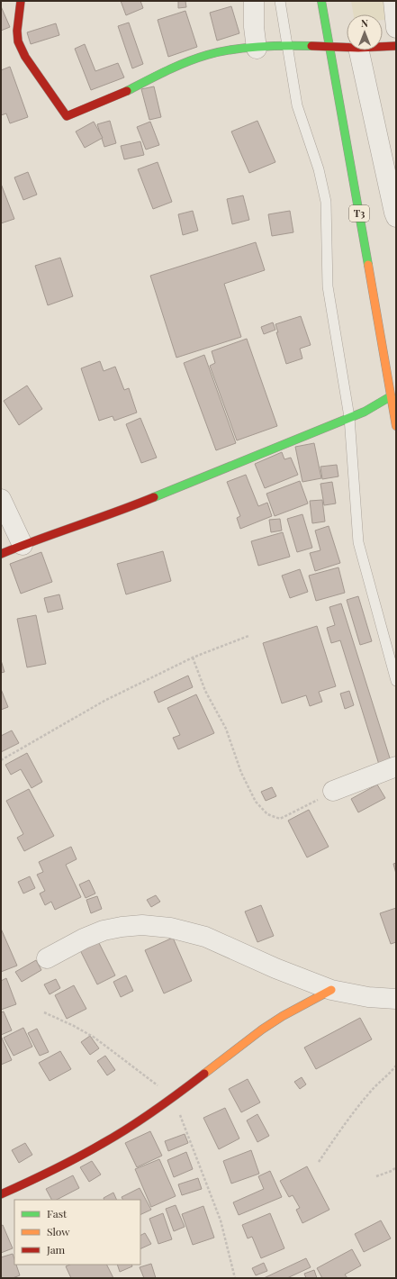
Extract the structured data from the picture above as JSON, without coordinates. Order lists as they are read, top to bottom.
{
  "streets": {
    "main road": ["T3"]
  },
  "legend": ["Fast", "Slow", "Jam"],
  "north": "top"
}
